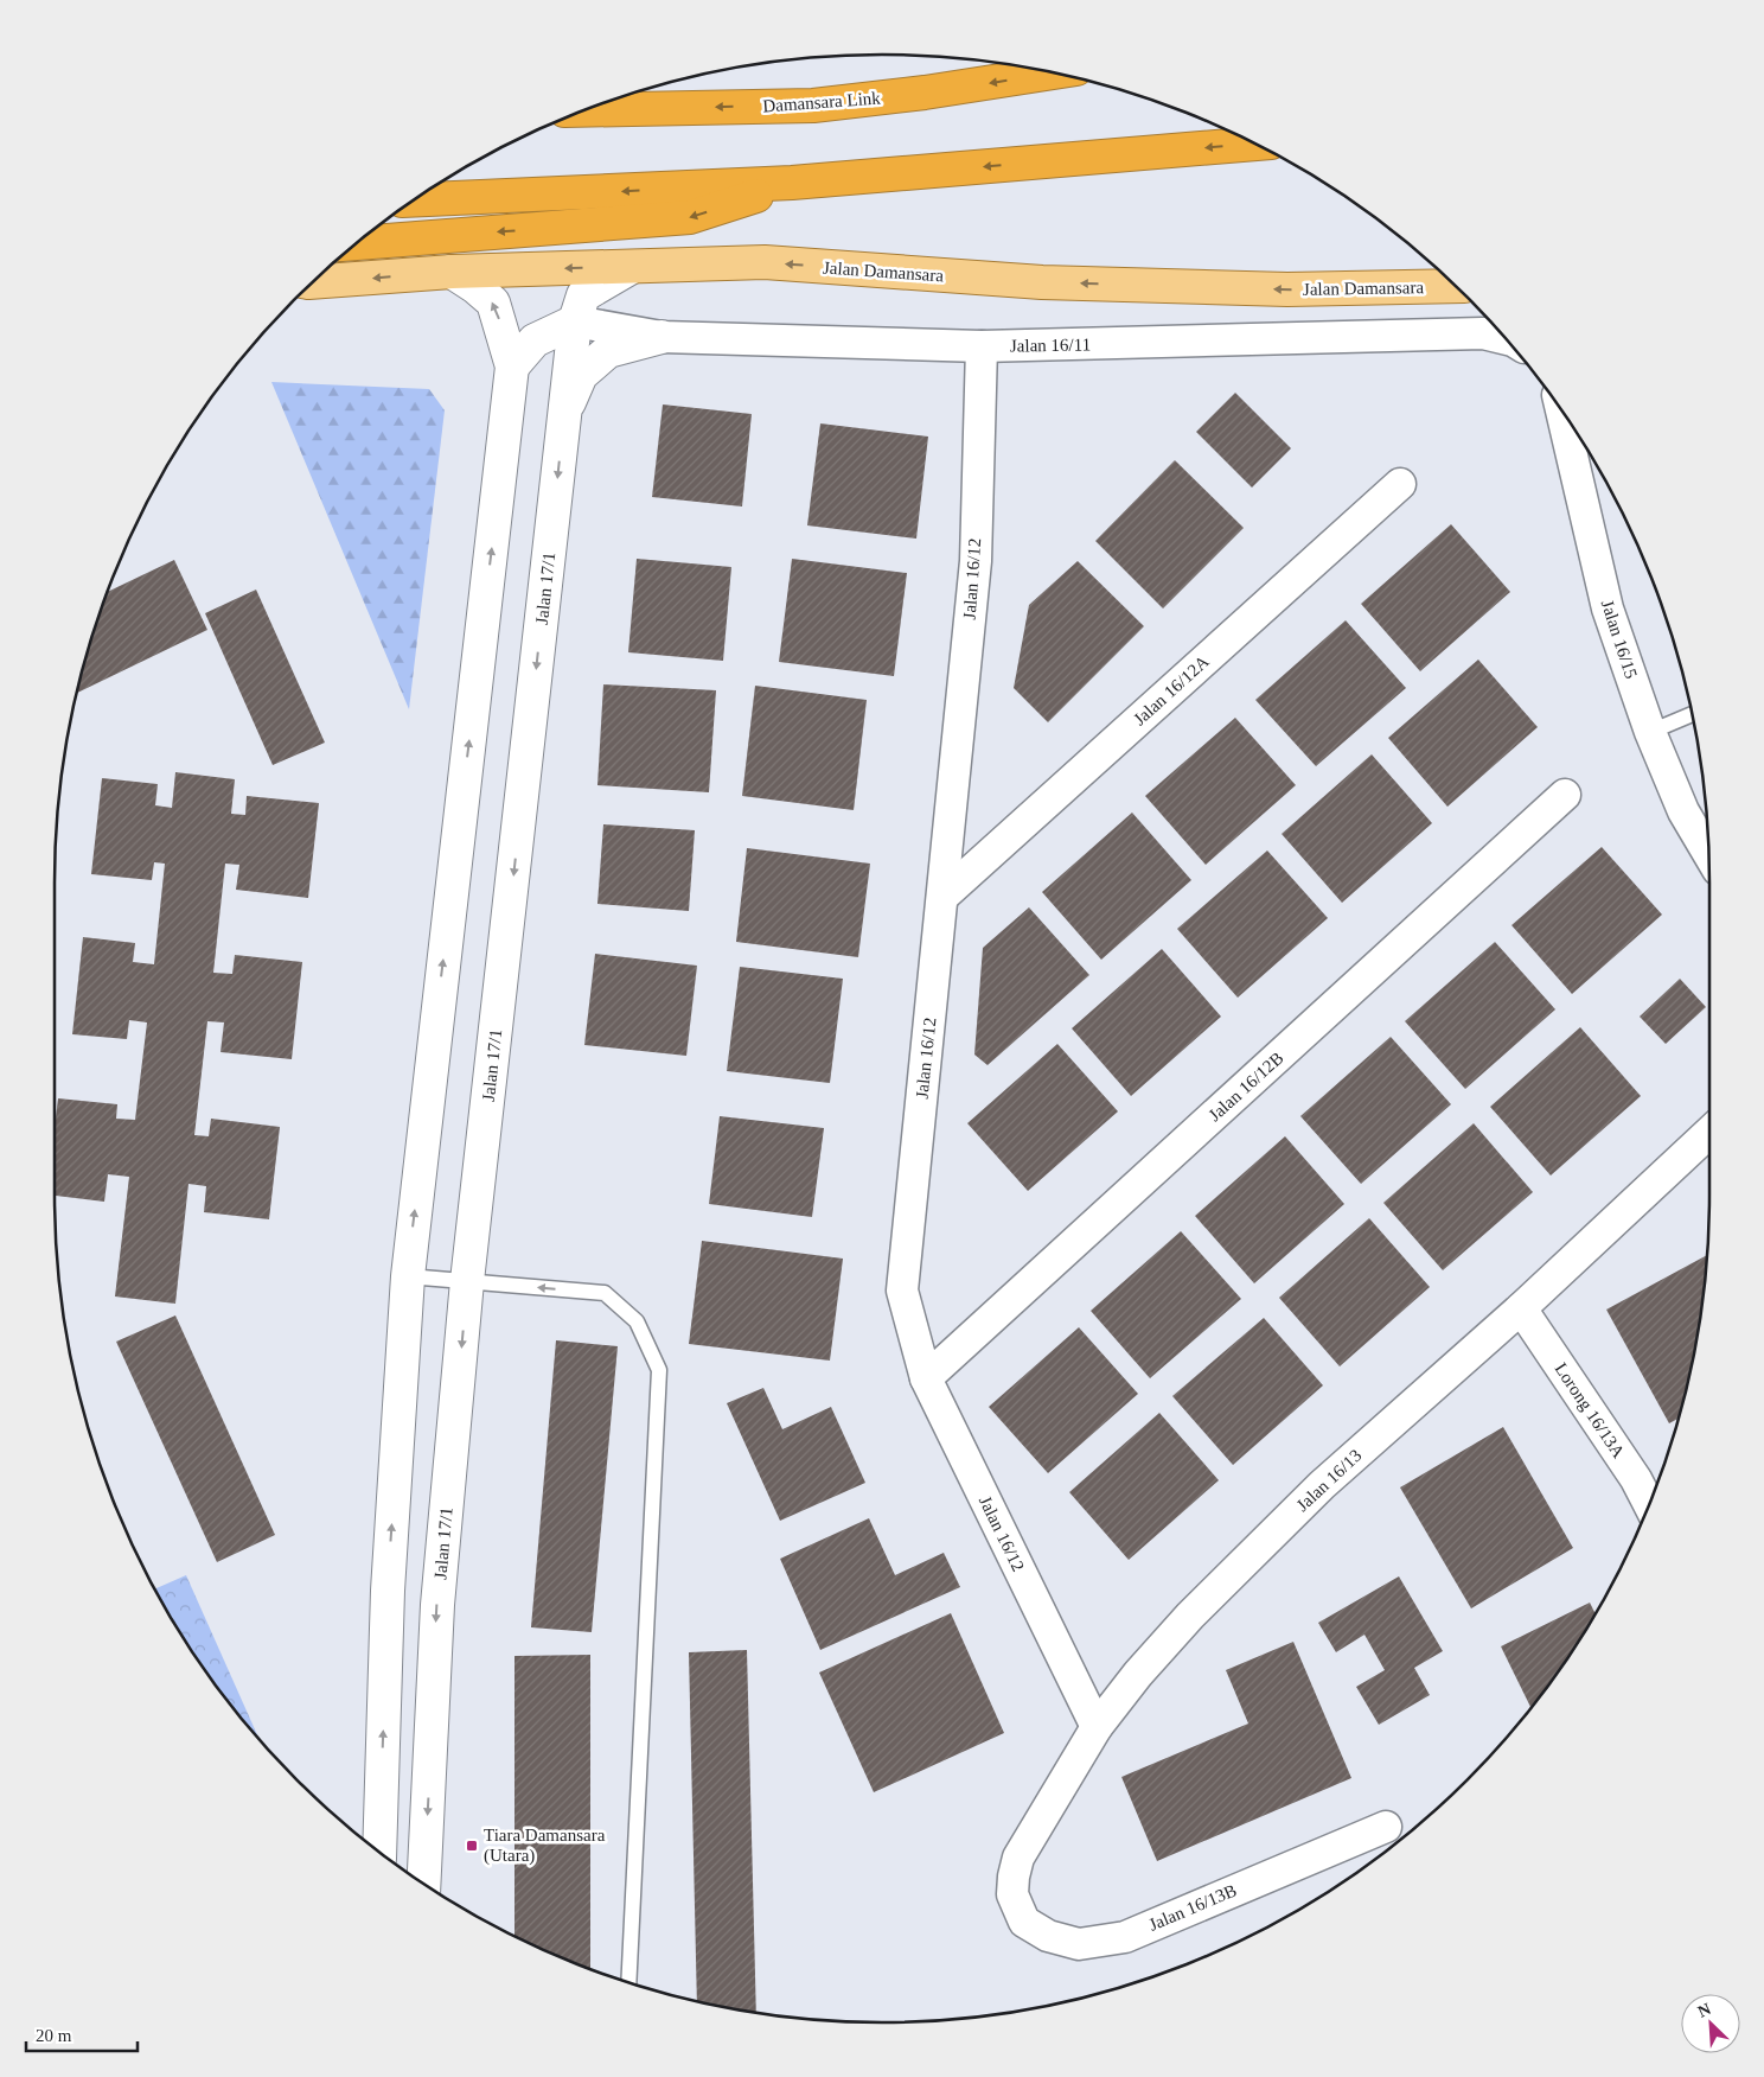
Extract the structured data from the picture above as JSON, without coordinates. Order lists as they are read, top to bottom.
{
  "streets": {
    "highway": ["Damansara Link"],
    "main road": ["Jalan Damansara"],
    "street": [
      "Jalan 16/11",
      "Jalan 16/12",
      "Jalan 17/1",
      "Jalan 16/15",
      "Jalan 16/12A",
      "Jalan 16/12B",
      "Lorong 16/13A",
      "Jalan 16/13",
      "Jalan 16/13B"
    ]
  },
  "crossings": [
    ["Jalan Damansara", "Jalan 17/1"],
    ["Jalan 16/11", "Jalan 16/12"],
    ["Jalan 16/11", "Jalan 17/1"],
    ["Jalan 16/12", "Jalan 16/12A"],
    ["Jalan 16/12", "Jalan 16/12B"],
    ["Jalan 16/12", "Jalan 16/13"],
    ["Lorong 16/13A", "Jalan 16/13"],
    ["Jalan 16/13", "Jalan 16/13B"]
  ],
  "one_way": ["Jalan Damansara"],
  "places": {
    "transit": ["Tiara Damansara (Utara)"]
  },
  "scale_bar": "20 m",
  "north": "top left"
}
